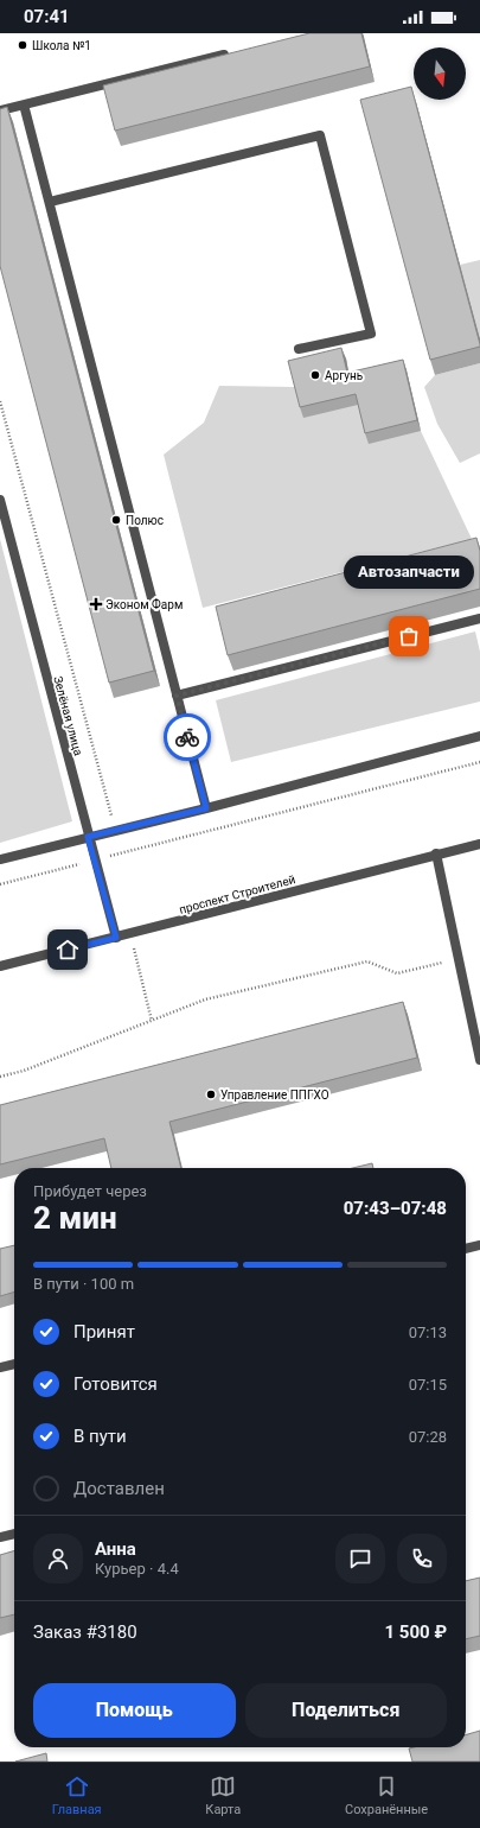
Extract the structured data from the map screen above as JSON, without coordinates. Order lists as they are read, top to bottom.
{
  "streets": {
    "street": ["Зелёная улица", "проспект Строителей"]
  },
  "crossings": [
    ["Зелёная улица", "проспект Строителей"]
  ],
  "places": {
    "other": [
      "Школа №1",
      "Аргунь",
      "Полюс",
      "Автозапчасти",
      "Управление ППГХО"
    ],
    "health": ["Эконом Фарм"]
  },
  "north": "bottom",
  "page": {
    "status": "07:41",
    "bubble": "Автозапчасти",
    "heading": ["2 мин", "Прибудет через", "07:43–07:48"],
    "panel": [
      "Анна",
      "Курьер · 4.4",
      "Заказ #3180",
      "1 500 ₽"
    ],
    "bar": "В пути · 100 m",
    "list": [
      ["Принят", "07:13"],
      ["Готовится", "07:15"],
      ["В пути", "07:28"],
      "Доставлен"
    ],
    "buttons": ["Помощь", "Поделиться"],
    "tabs": ["Главная", "Карта", "Сохранённые"]
  }
}
